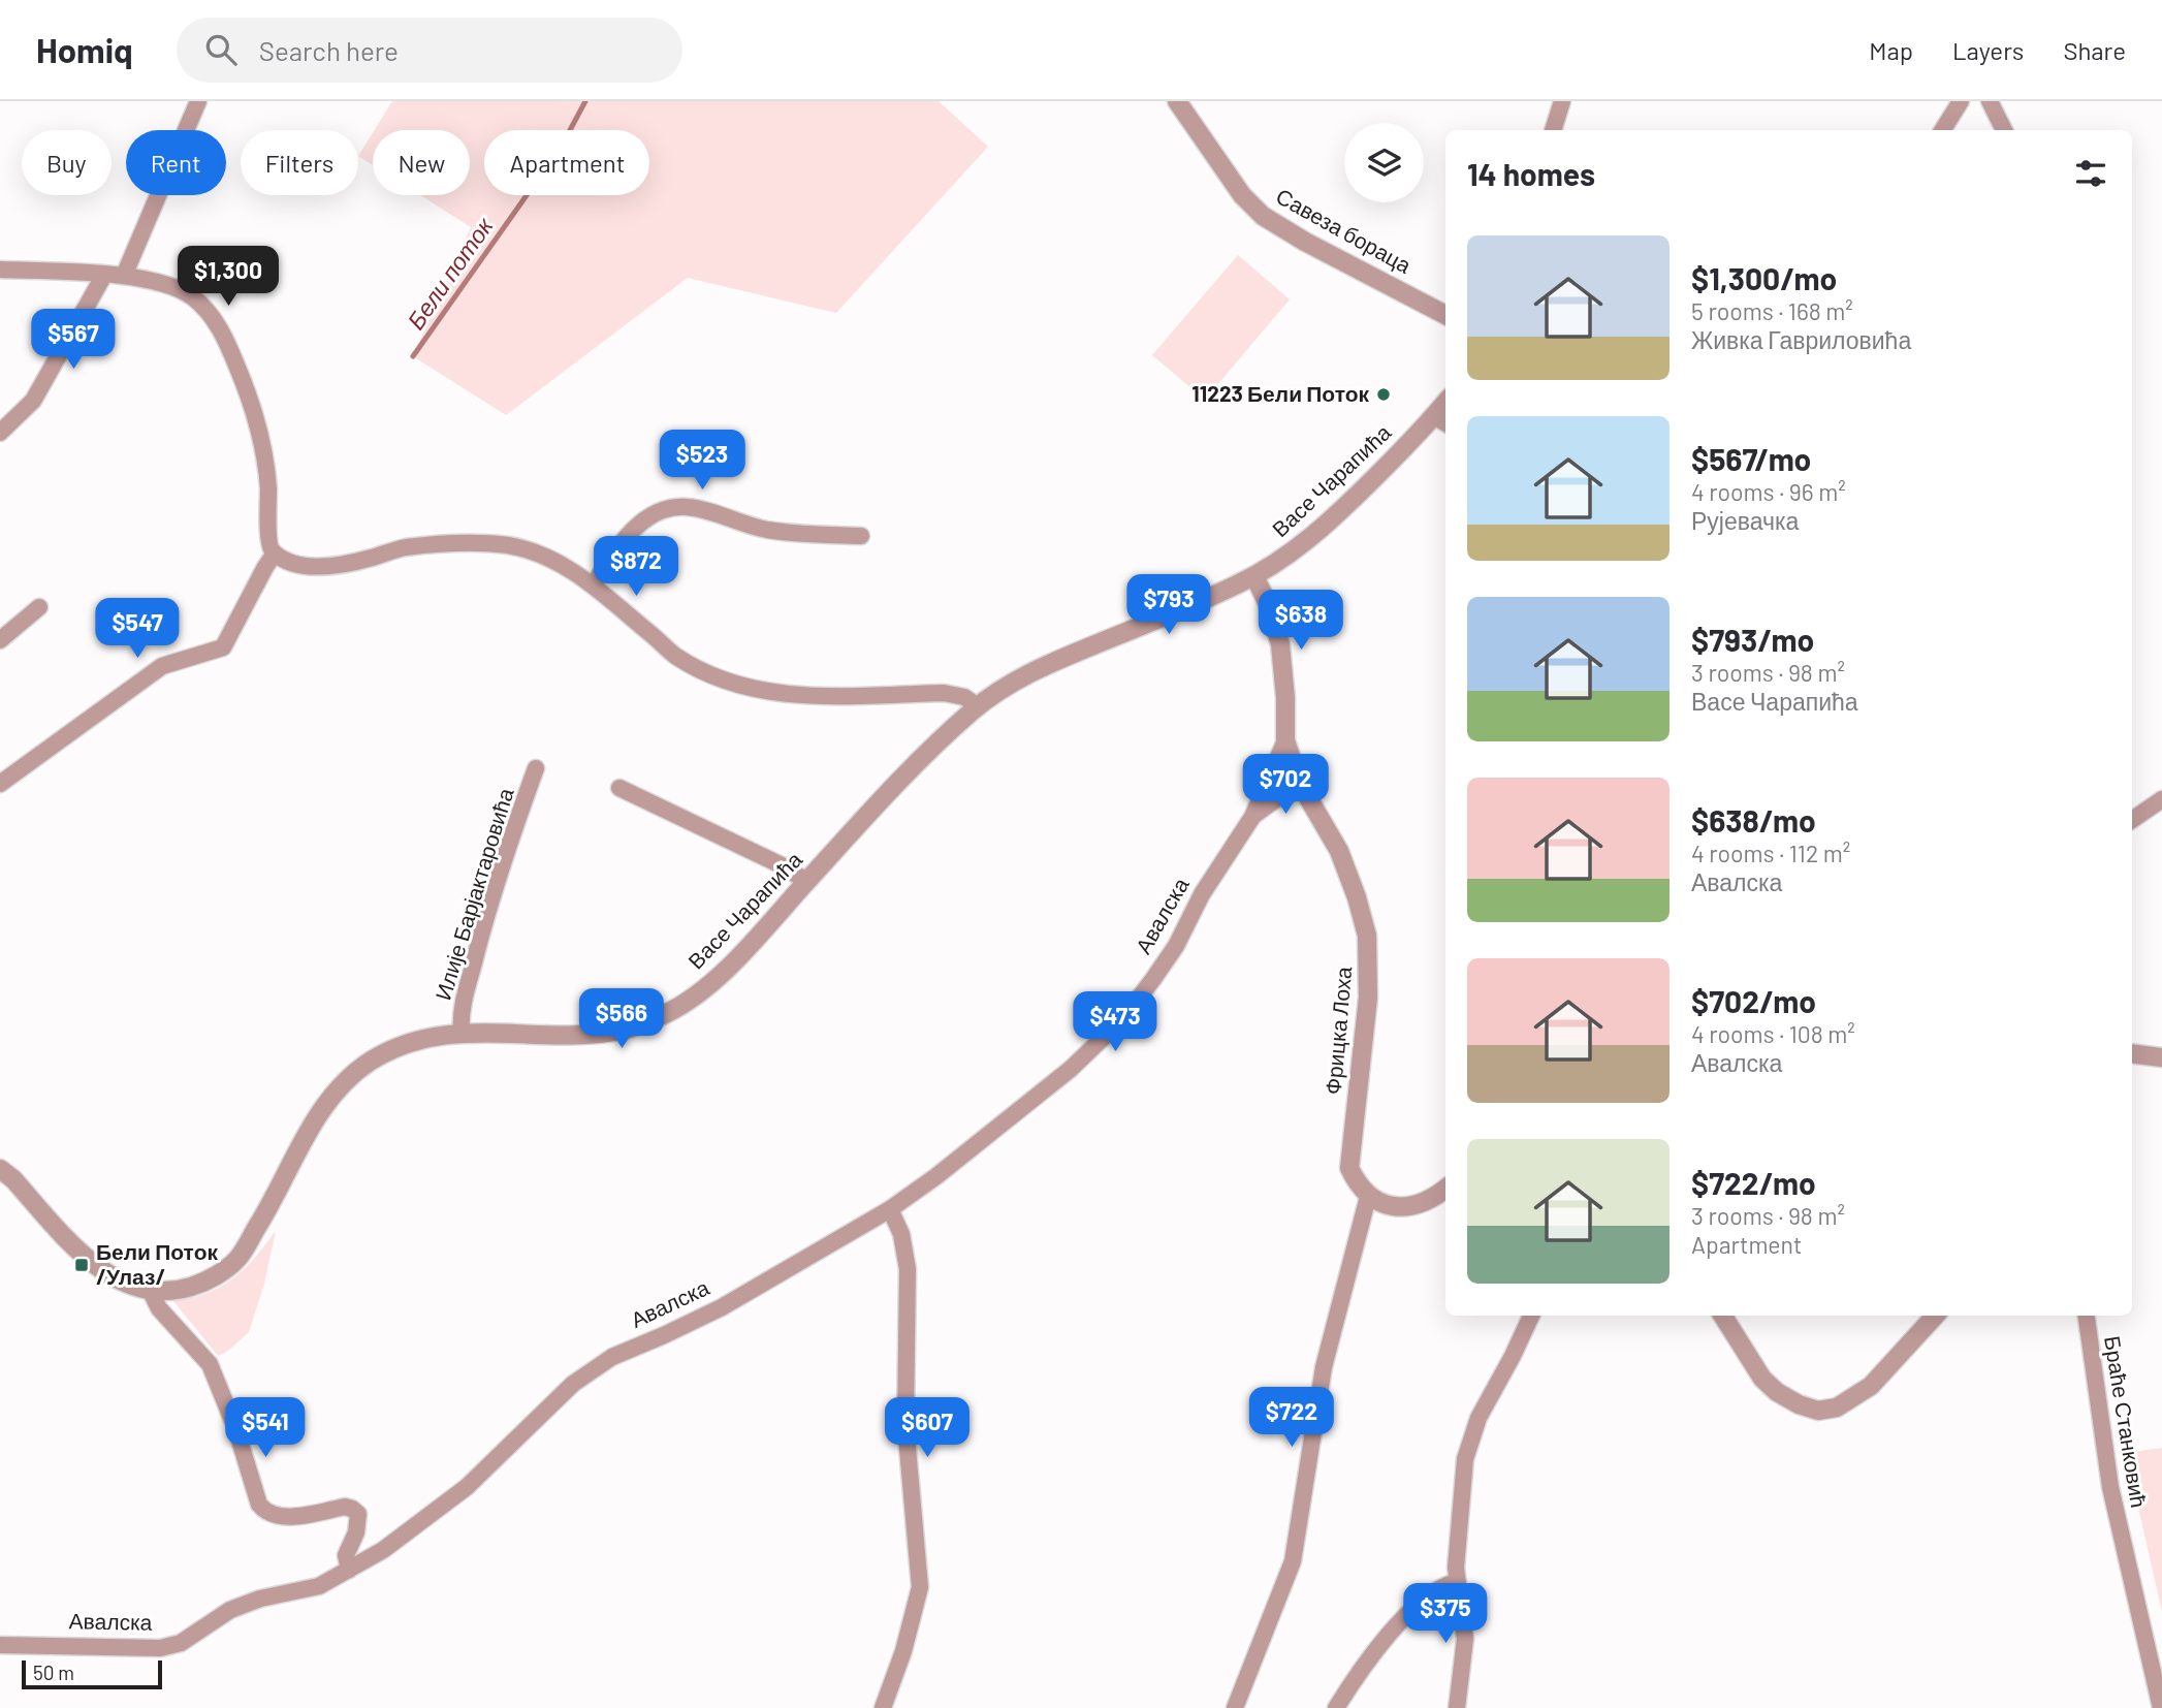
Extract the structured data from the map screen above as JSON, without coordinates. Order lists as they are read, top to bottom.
{
  "streets": {
    "street": [
      "Савеза бораца",
      "Васе Чарапића",
      "Илије Барјактаровића",
      "Авалска",
      "Фрицка Лоха",
      "Браће Станковић"
    ]
  },
  "crossings": [
    ["Васе Чарапића", "Илије Барјактаровића"],
    ["Васе Чарапића", "Авалска"],
    ["Авалска", "Фрицка Лоха"]
  ],
  "water": ["Бели поток"],
  "places": {
    "other": ["11223 Бели Поток"],
    "transit": ["Бели Поток /Улаз/"]
  },
  "scale_bar": "50 m",
  "page": {
    "header": "Homiq",
    "search": "Search here",
    "nav": ["Map", "Layers", "Share"],
    "chip": [
      "Buy",
      "Rent",
      "Filters",
      "New",
      "Apartment"
    ],
    "heading": "14 homes",
    "list": [
      {
        "name": "$1,300/mo",
        "note": "5 rooms · 168 m² · Живка Гавриловића"
      },
      {
        "name": "$567/mo",
        "note": "4 rooms · 96 m² · Рујевачка"
      },
      {
        "name": "$793/mo",
        "note": "3 rooms · 98 m² · Васе Чарапића"
      },
      {
        "name": "$638/mo",
        "note": "4 rooms · 112 m² · Авалска"
      },
      {
        "name": "$702/mo",
        "note": "4 rooms · 108 m² · Авалска"
      },
      {
        "name": "$722/mo",
        "note": "3 rooms · 98 m² · Apartment"
      }
    ],
    "price": [
      "$1,300",
      "$567",
      "$523",
      "$872",
      "$793",
      "$638",
      "$547",
      "$702",
      "$566",
      "$473",
      "$722",
      "$541",
      "$607",
      "$375"
    ],
    "scale": "50 m"
  }
}
